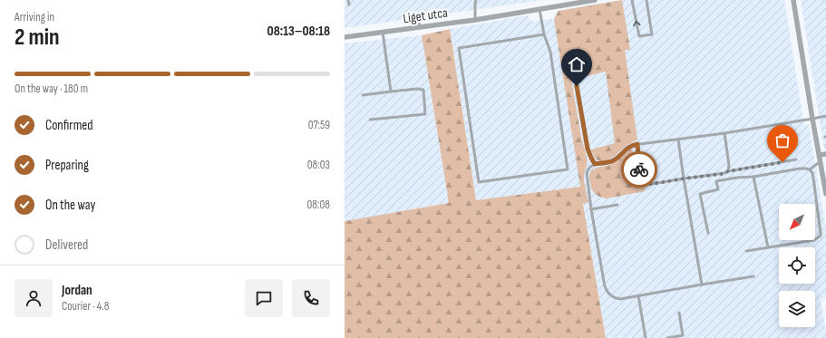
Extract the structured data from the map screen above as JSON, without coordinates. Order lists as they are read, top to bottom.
{
  "streets": {
    "street": ["Liget utca"]
  },
  "north": "bottom left",
  "page": {
    "heading": ["2 min", "Arriving in", "08:13–08:18"],
    "panel": ["Jordan", "Courier · 4.8"],
    "bar": "On the way · 180 m",
    "list": [
      ["Confirmed", "07:59"],
      ["Preparing", "08:03"],
      ["On the way", "08:08"],
      "Delivered"
    ]
  }
}
